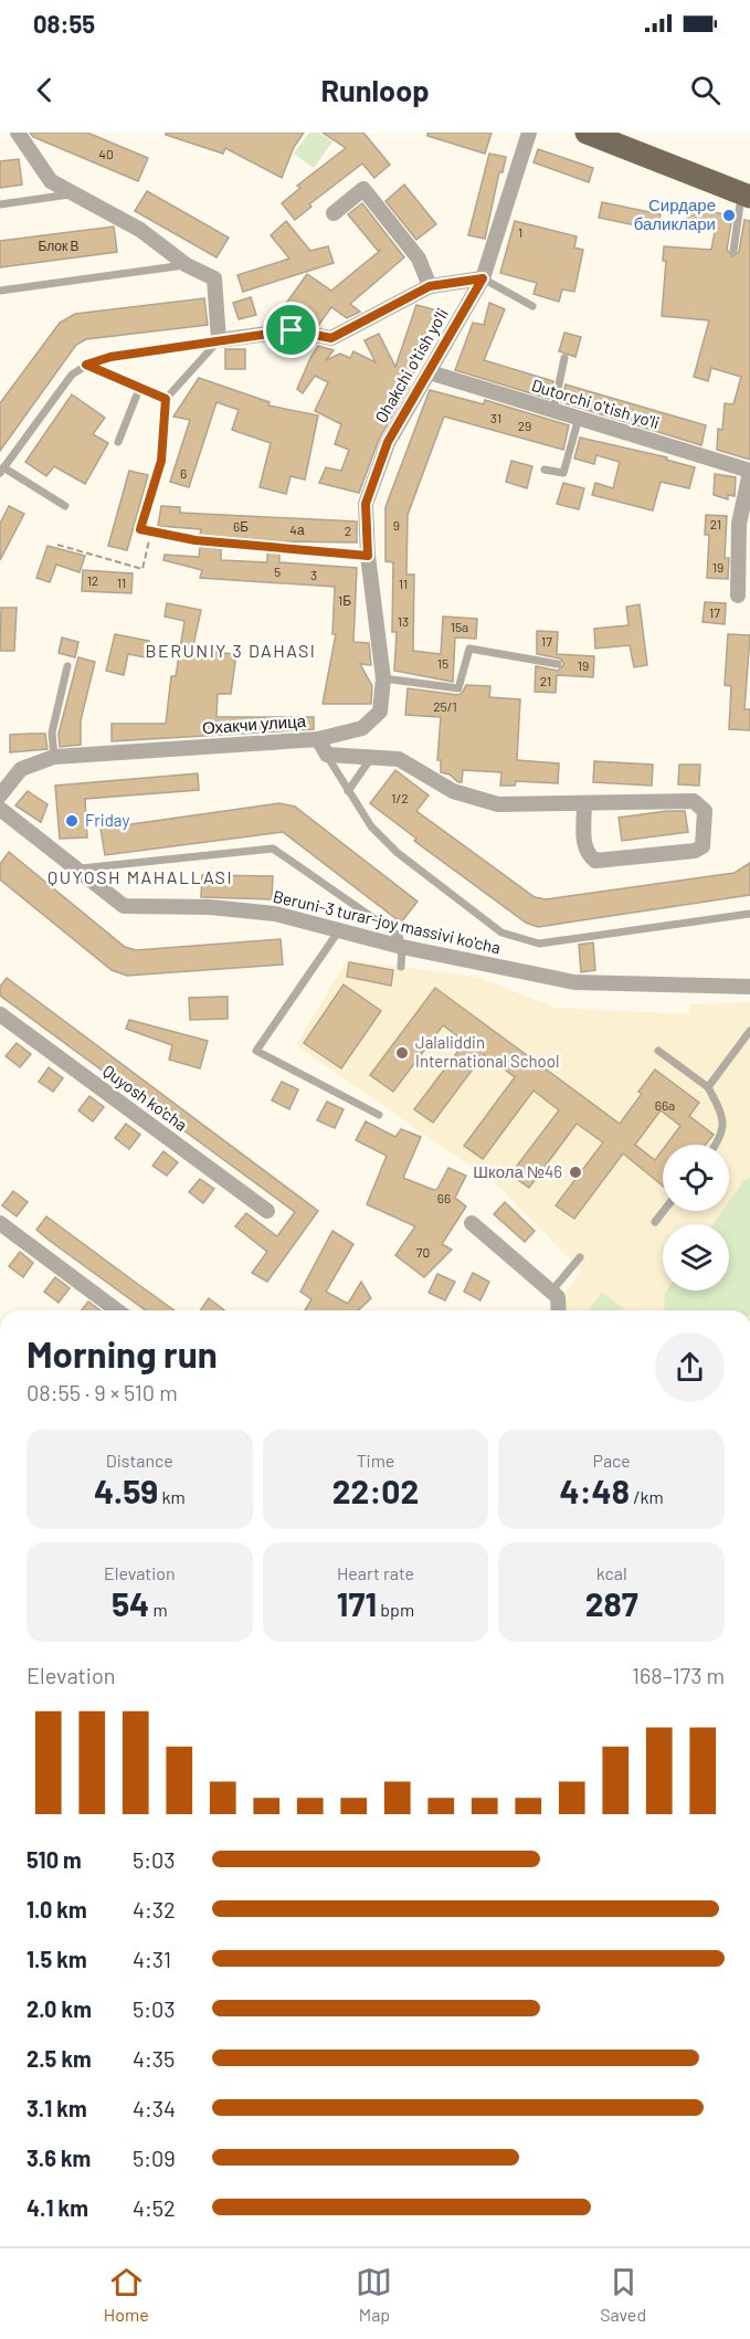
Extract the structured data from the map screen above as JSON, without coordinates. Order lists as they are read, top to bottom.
{
  "streets": {
    "street": [
      "Ohakchi o'tish yo'li",
      "Dutorchi o'tish yo'li",
      "Охакчи улица",
      "Beruni-3 turar-joy massivi ko'cha",
      "Quyosh ko'cha"
    ]
  },
  "crossings": [
    ["Ohakchi o'tish yo'li", "Dutorchi o'tish yo'li"],
    ["Ohakchi o'tish yo'li", "Охакчи улица"]
  ],
  "districts": ["BERUNIY 3 DAHASI", "QUYOSH MAHALLASI"],
  "places": [
    "Сирдаре баликлари",
    "Friday",
    "Jalaliddin International School",
    "Школа №46"
  ],
  "house_numbers": [
    "40",
    "1",
    "Блок В",
    "31",
    "29",
    "6",
    "21",
    "9",
    "6Б",
    "4а",
    "2",
    "19",
    "5",
    "3",
    "12",
    "11",
    "11",
    "1Б",
    "17",
    "13",
    "15a",
    "17",
    "15",
    "19",
    "21",
    "25/1",
    "1/2",
    "66a",
    "66",
    "70"
  ],
  "page": {
    "status": "08:55",
    "header": "Runloop",
    "heading": ["Morning run", "08:55 · 9 × 510 m"],
    "stats": [
      ["Distance", "4.59 km"],
      ["Time", "22:02"],
      ["Pace", "4:48 /km"],
      ["Elevation", "54 m"],
      ["Heart rate", "171 bpm"],
      ["kcal", "287"]
    ],
    "chart": ["Elevation", "168–173 m"],
    "list": [
      {
        "name": "510 m",
        "note": "5:03"
      },
      {
        "name": "1.0 km",
        "note": "4:32"
      },
      {
        "name": "1.5 km",
        "note": "4:31"
      },
      {
        "name": "2.0 km",
        "note": "5:03"
      },
      {
        "name": "2.5 km",
        "note": "4:35"
      },
      {
        "name": "3.1 km",
        "note": "4:34"
      },
      {
        "name": "3.6 km",
        "note": "5:09"
      },
      {
        "name": "4.1 km",
        "note": "4:52"
      }
    ],
    "tabs": ["Home", "Map", "Saved"]
  }
}
